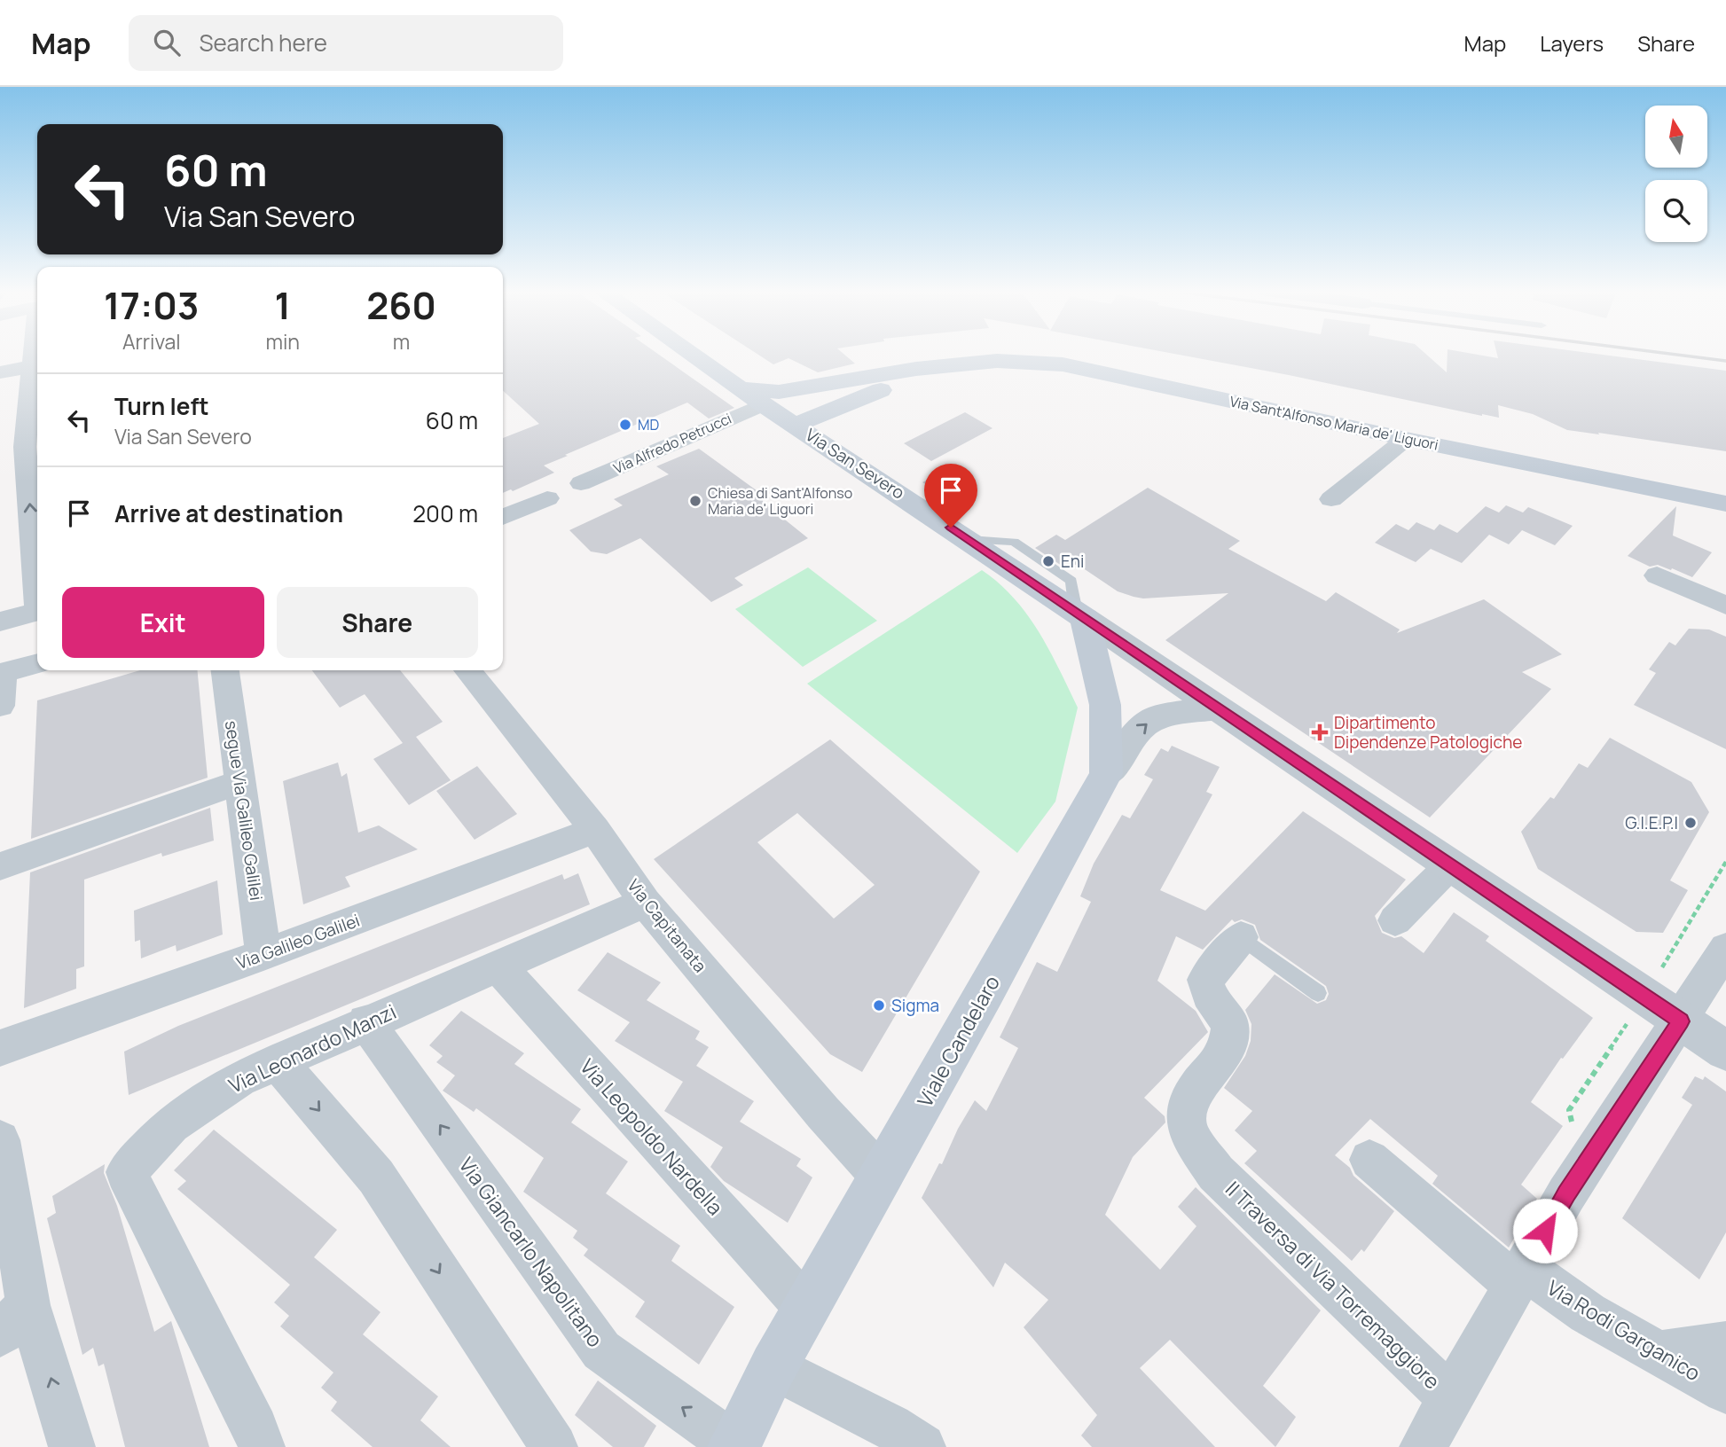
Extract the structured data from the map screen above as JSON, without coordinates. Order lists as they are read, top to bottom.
{
  "streets": {
    "main road": ["Via Sant'Alfonso Maria de' Liguori", "Via San Severo", "Viale Candelaro"],
    "street": [
      "Via Alfredo Petrucci",
      "segue Via Galileo Galilei",
      "Via Capitanata",
      "Via Galileo Galilei",
      "Via Leonardo Manzi",
      "Via Leopoldo Nardella",
      "Via Giancarlo Napolitano",
      "II Traversa di Via Torremaggiore",
      "Via Rodi Garganico"
    ]
  },
  "crossings": [
    ["Via Alfredo Petrucci", "Via San Severo"],
    ["Via San Severo", "Viale Candelaro"],
    ["segue Via Galileo Galilei", "Via Galileo Galilei"],
    ["Via Capitanata", "Via Galileo Galilei"],
    ["Via Capitanata", "Viale Candelaro"],
    ["Via Capitanata", "Via Leonardo Manzi"],
    ["Viale Candelaro", "Via Leopoldo Nardella"],
    ["Viale Candelaro", "Via Giancarlo Napolitano"],
    ["Via Leonardo Manzi", "Via Leopoldo Nardella"],
    ["Via Leonardo Manzi", "Via Giancarlo Napolitano"]
  ],
  "places": {
    "other": [
      "MD",
      "Chiesa di Sant'Alfonso Maria de' Liguori",
      "Eni",
      "G.I.E.P.I",
      "Sigma"
    ],
    "health": ["Dipartimento Dipendenze Patologiche"]
  },
  "north": "top",
  "page": {
    "header": "Map",
    "search": "Search here",
    "nav": ["Map", "Layers", "Share"],
    "turn": ["60 m", "Via San Severo"],
    "eta": [
      "17:03",
      "Arrival",
      "1",
      "min",
      "260",
      "m"
    ],
    "list": [
      {
        "name": "Turn left",
        "note": "Via San Severo",
        "value": "60 m"
      },
      {
        "name": "Arrive at destination",
        "value": "200 m"
      }
    ],
    "buttons": ["Exit", "Share"]
  }
}
